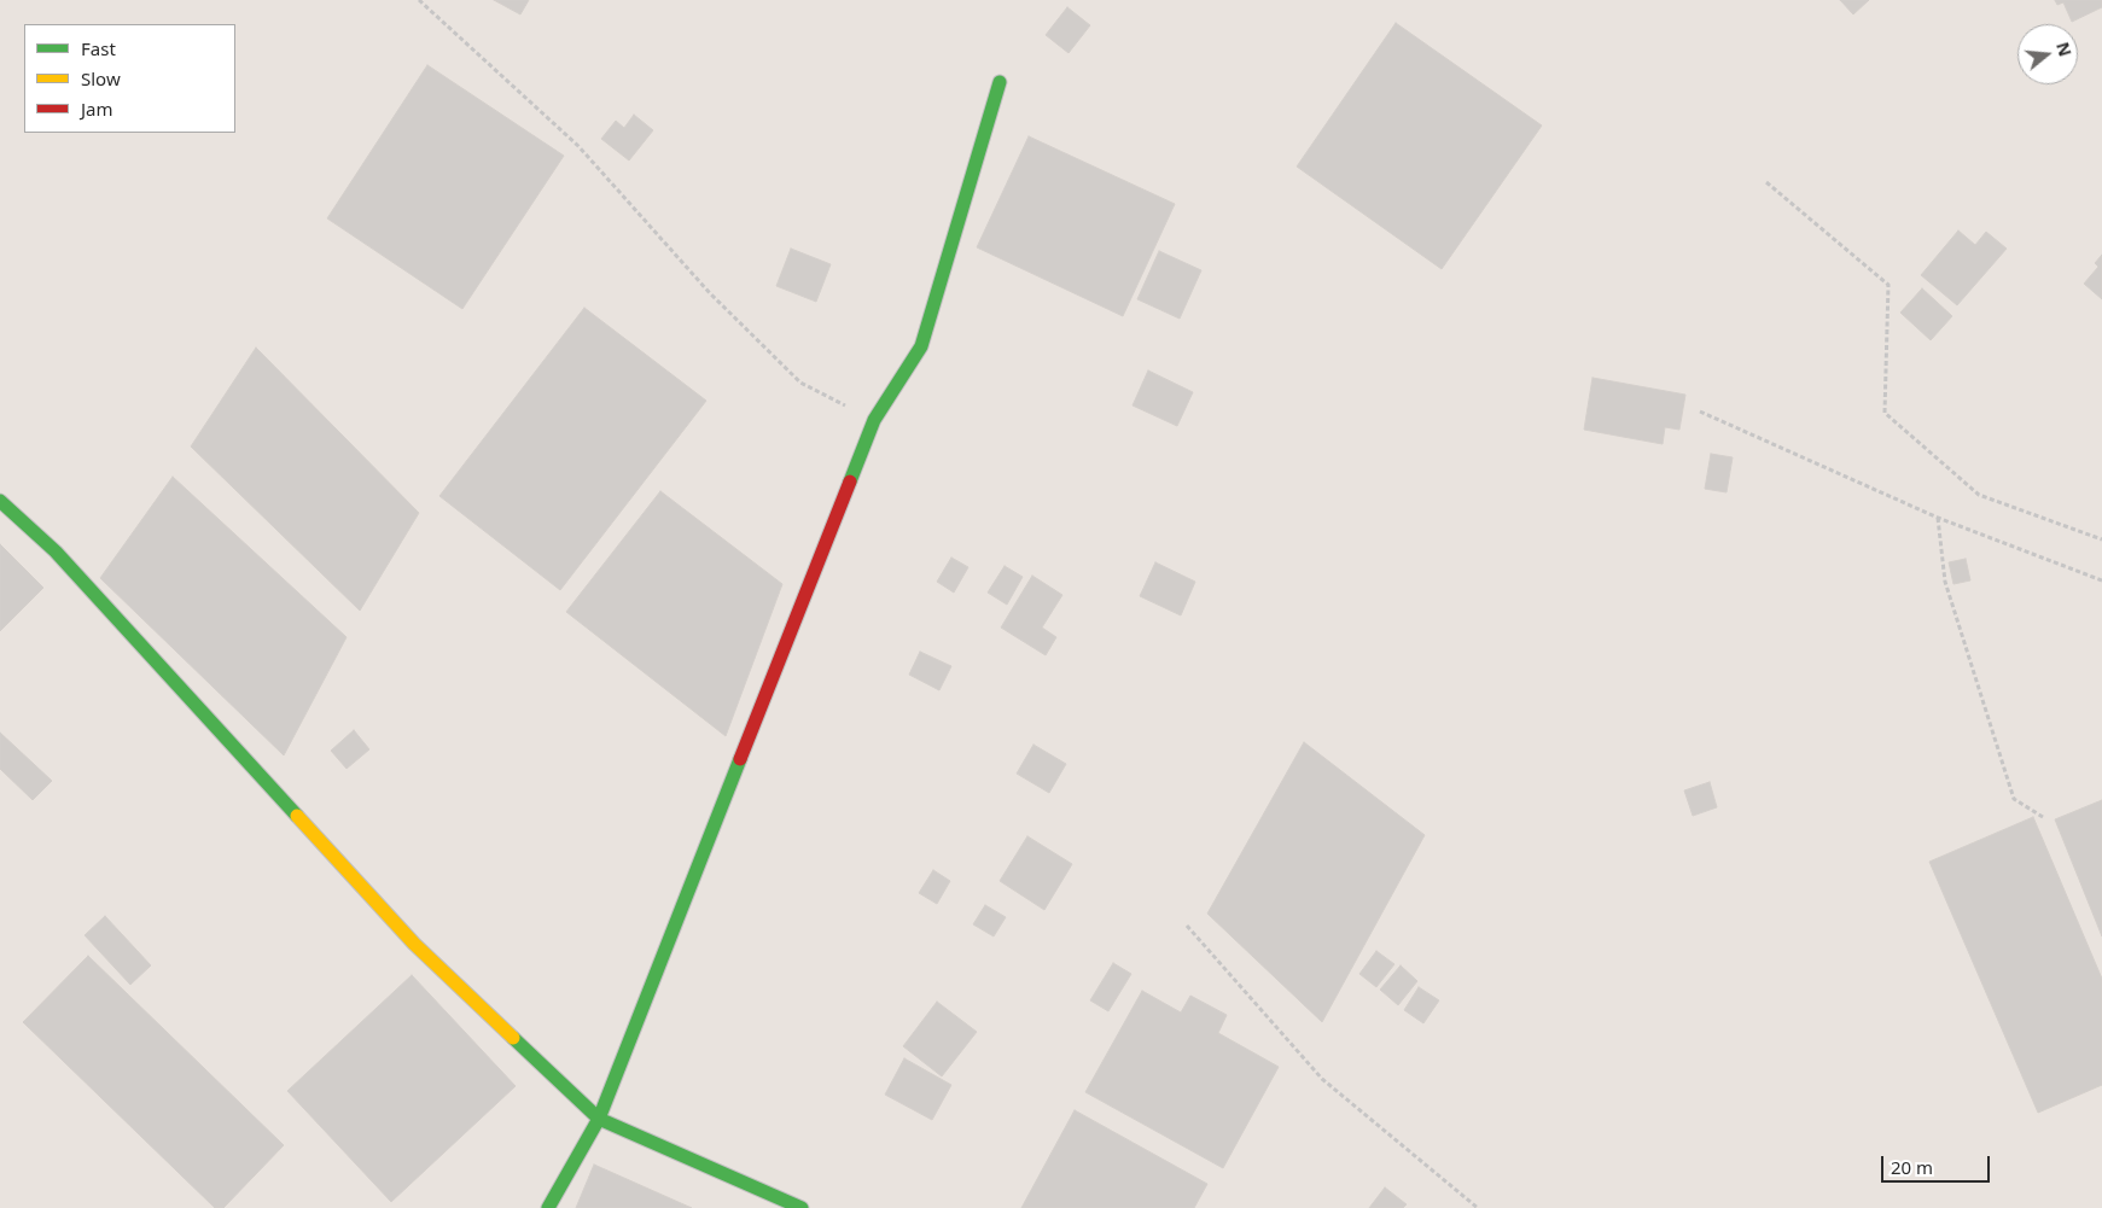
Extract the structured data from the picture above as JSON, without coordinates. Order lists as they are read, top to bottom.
{
  "legend": ["Fast", "Slow", "Jam"],
  "scale_bar": "20 m",
  "north": "right"
}
